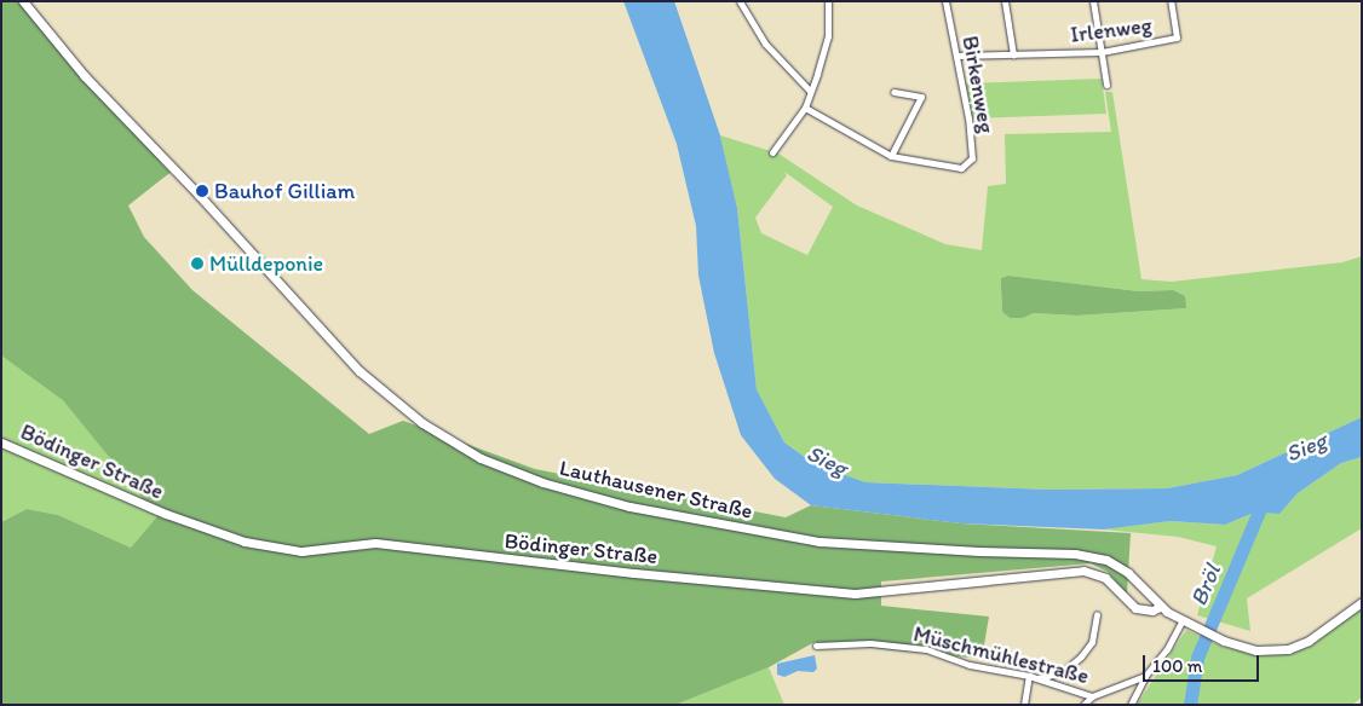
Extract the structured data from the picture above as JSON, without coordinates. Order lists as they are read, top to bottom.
{
  "streets": {
    "street": [
      "Irlenweg",
      "Birkenweg",
      "Bödinger Straße",
      "Lauthausener Straße",
      "Müschmühlestraße"
    ]
  },
  "crossings": [
    ["Irlenweg", "Birkenweg"],
    ["Bödinger Straße", "Lauthausener Straße"],
    ["Lauthausener Straße", "Müschmühlestraße"]
  ],
  "water": ["Sieg", "Bröl"],
  "places": ["Bauhof Gilliam", "Mülldeponie"],
  "scale_bar": "100 m"
}
